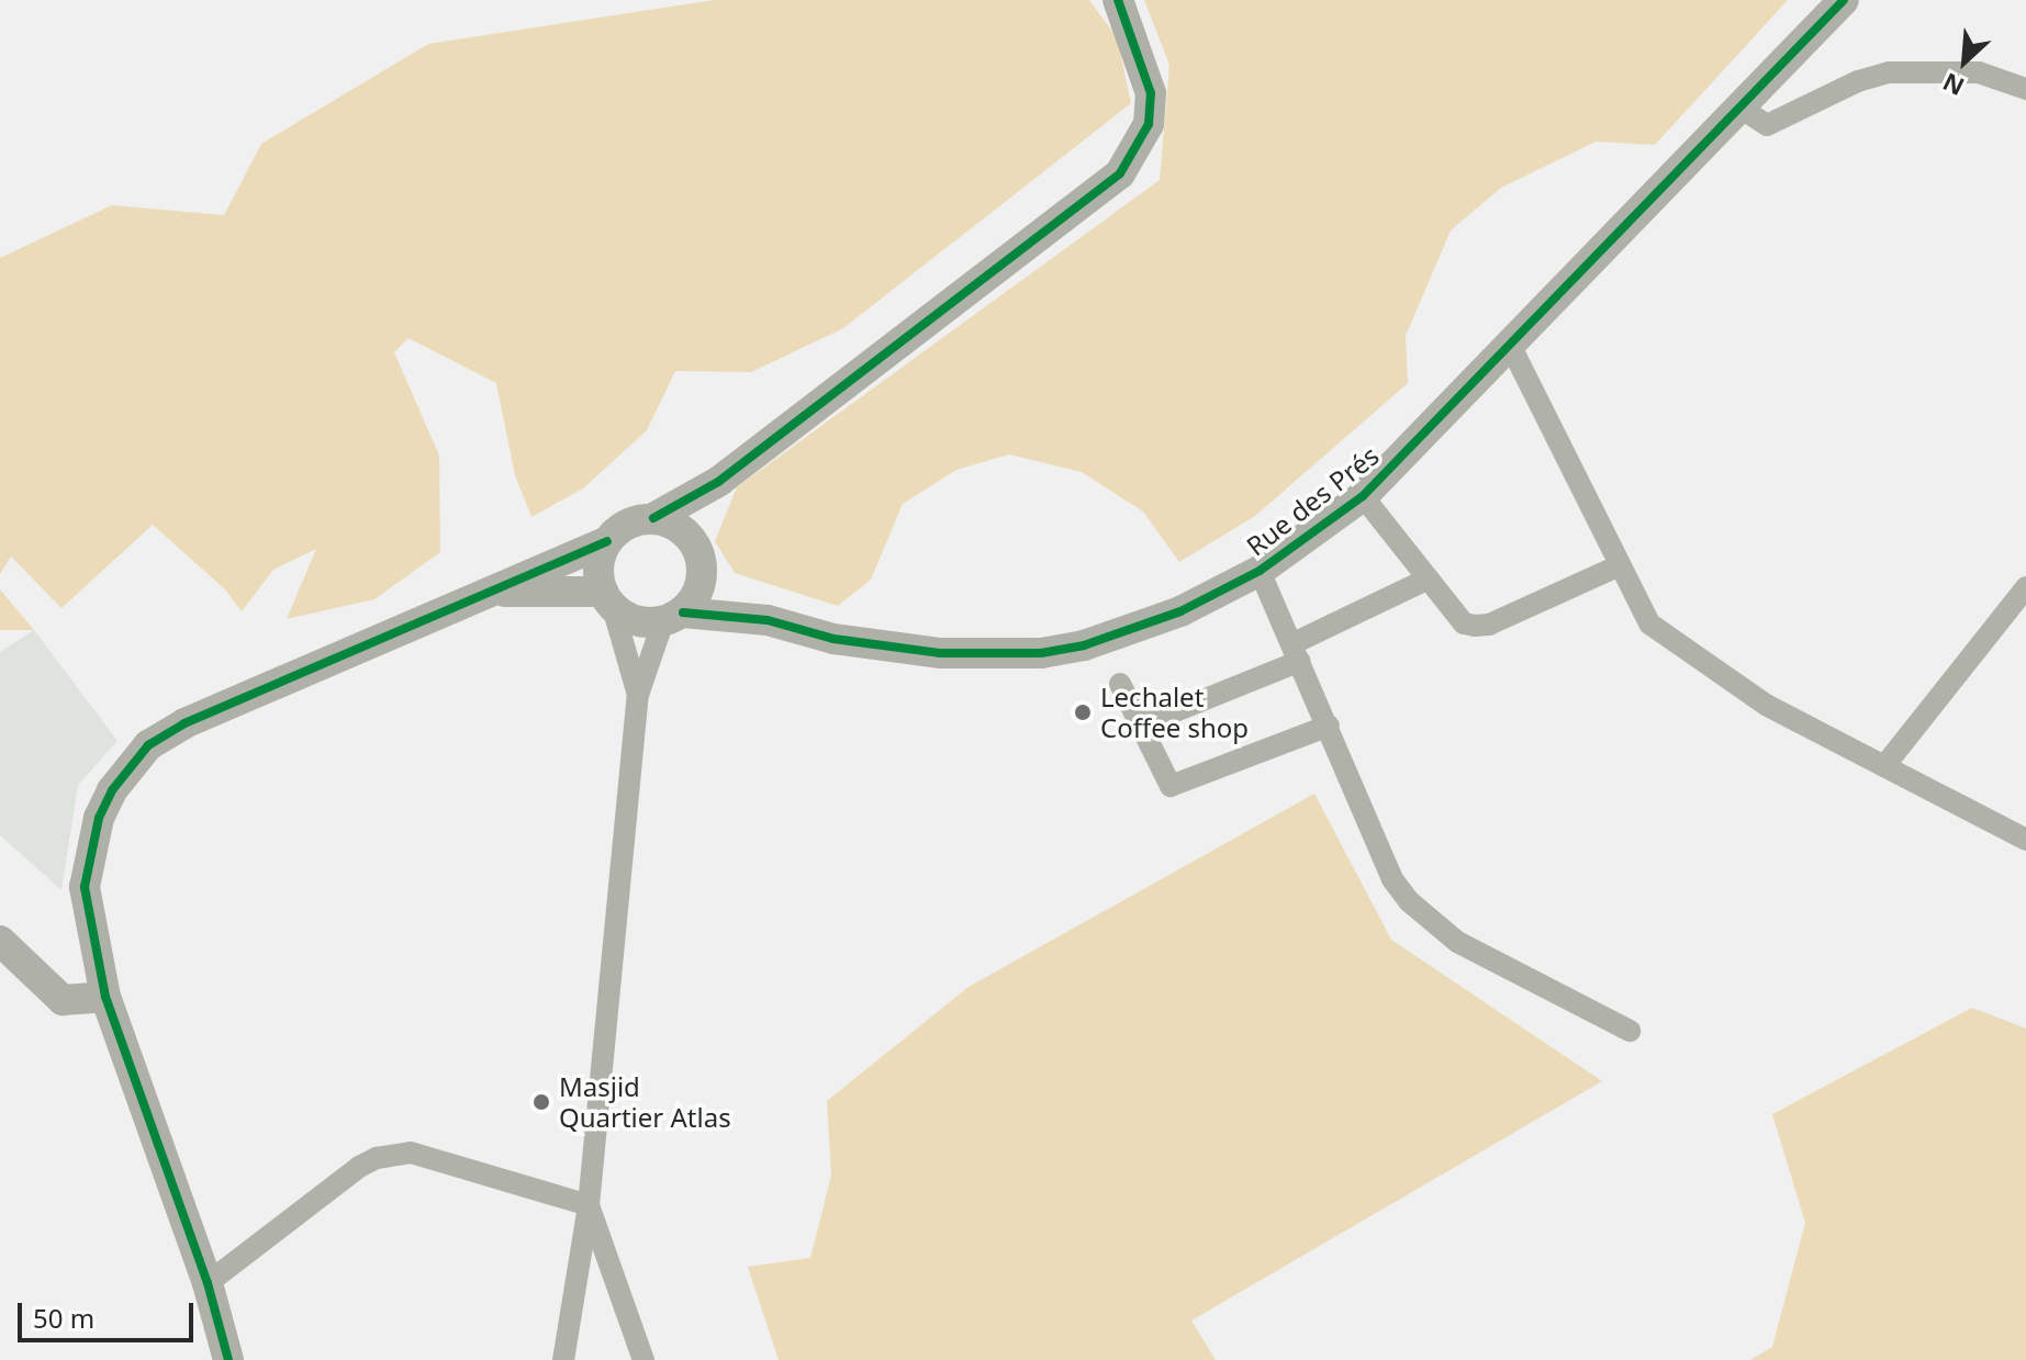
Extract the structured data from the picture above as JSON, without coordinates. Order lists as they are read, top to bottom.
{
  "streets": {
    "street": ["Rue des Prés"]
  },
  "places": ["Lechalet Coffee shop", "Masjid Quartier Atlas"],
  "scale_bar": "50 m",
  "north": "bottom left"
}
